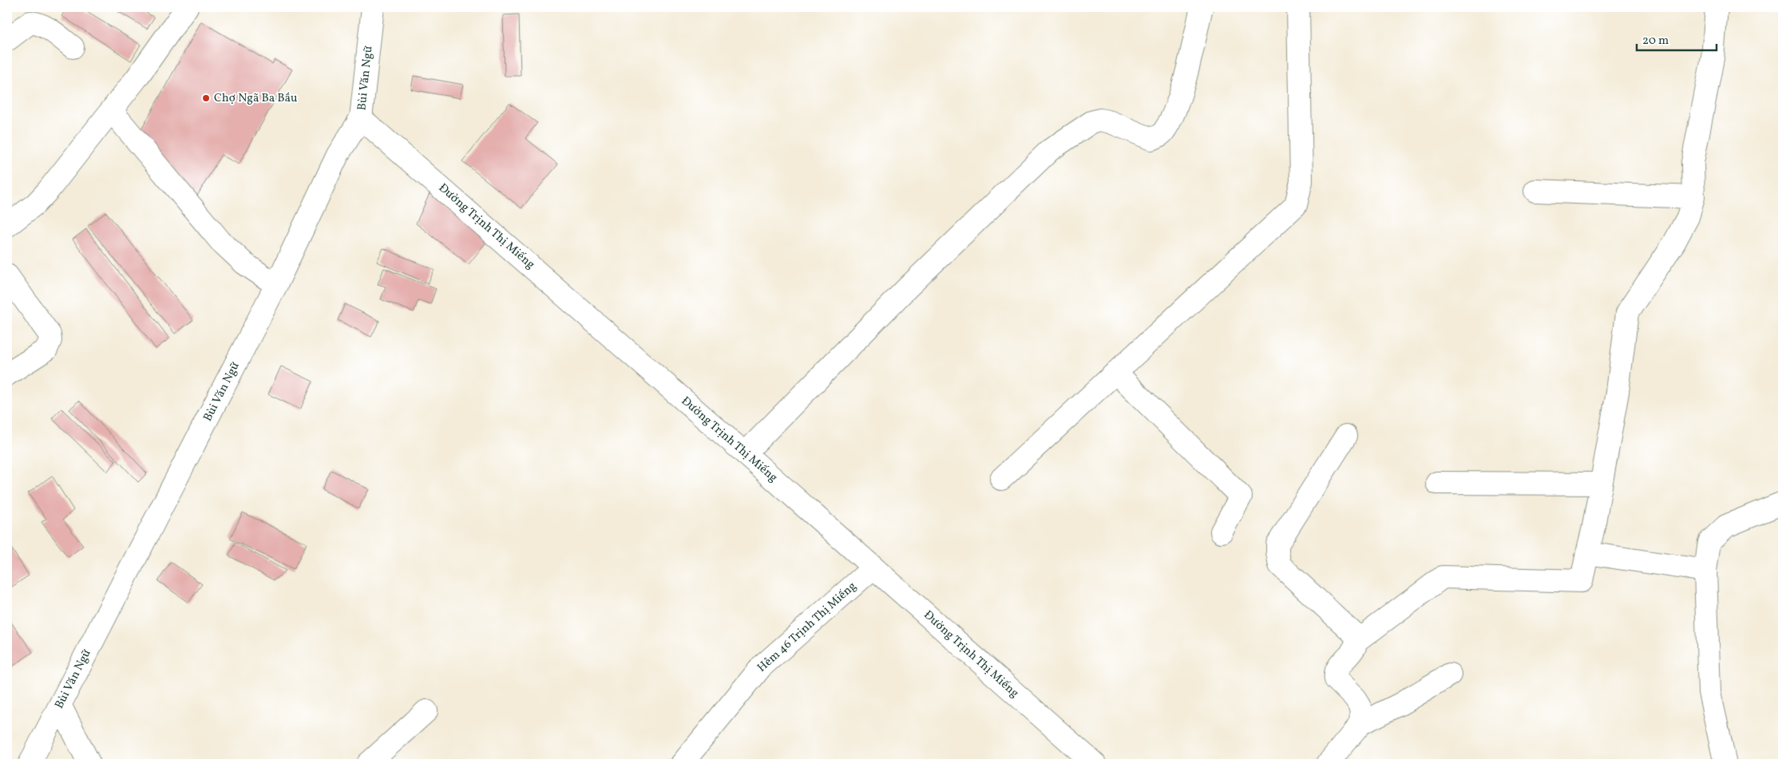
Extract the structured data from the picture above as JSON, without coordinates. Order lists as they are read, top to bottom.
{
  "streets": {
    "street": ["Bùi Văn Ngữ", "Đường Trịnh Thị Miếng", "Hẻm 46 Trịnh Thị Miếng"]
  },
  "crossings": [
    ["Bùi Văn Ngữ", "Đường Trịnh Thị Miếng"],
    ["Đường Trịnh Thị Miếng", "Hẻm 46 Trịnh Thị Miếng"]
  ],
  "places": ["Chợ Ngã Ba Bầu"],
  "scale_bar": "20 m"
}
